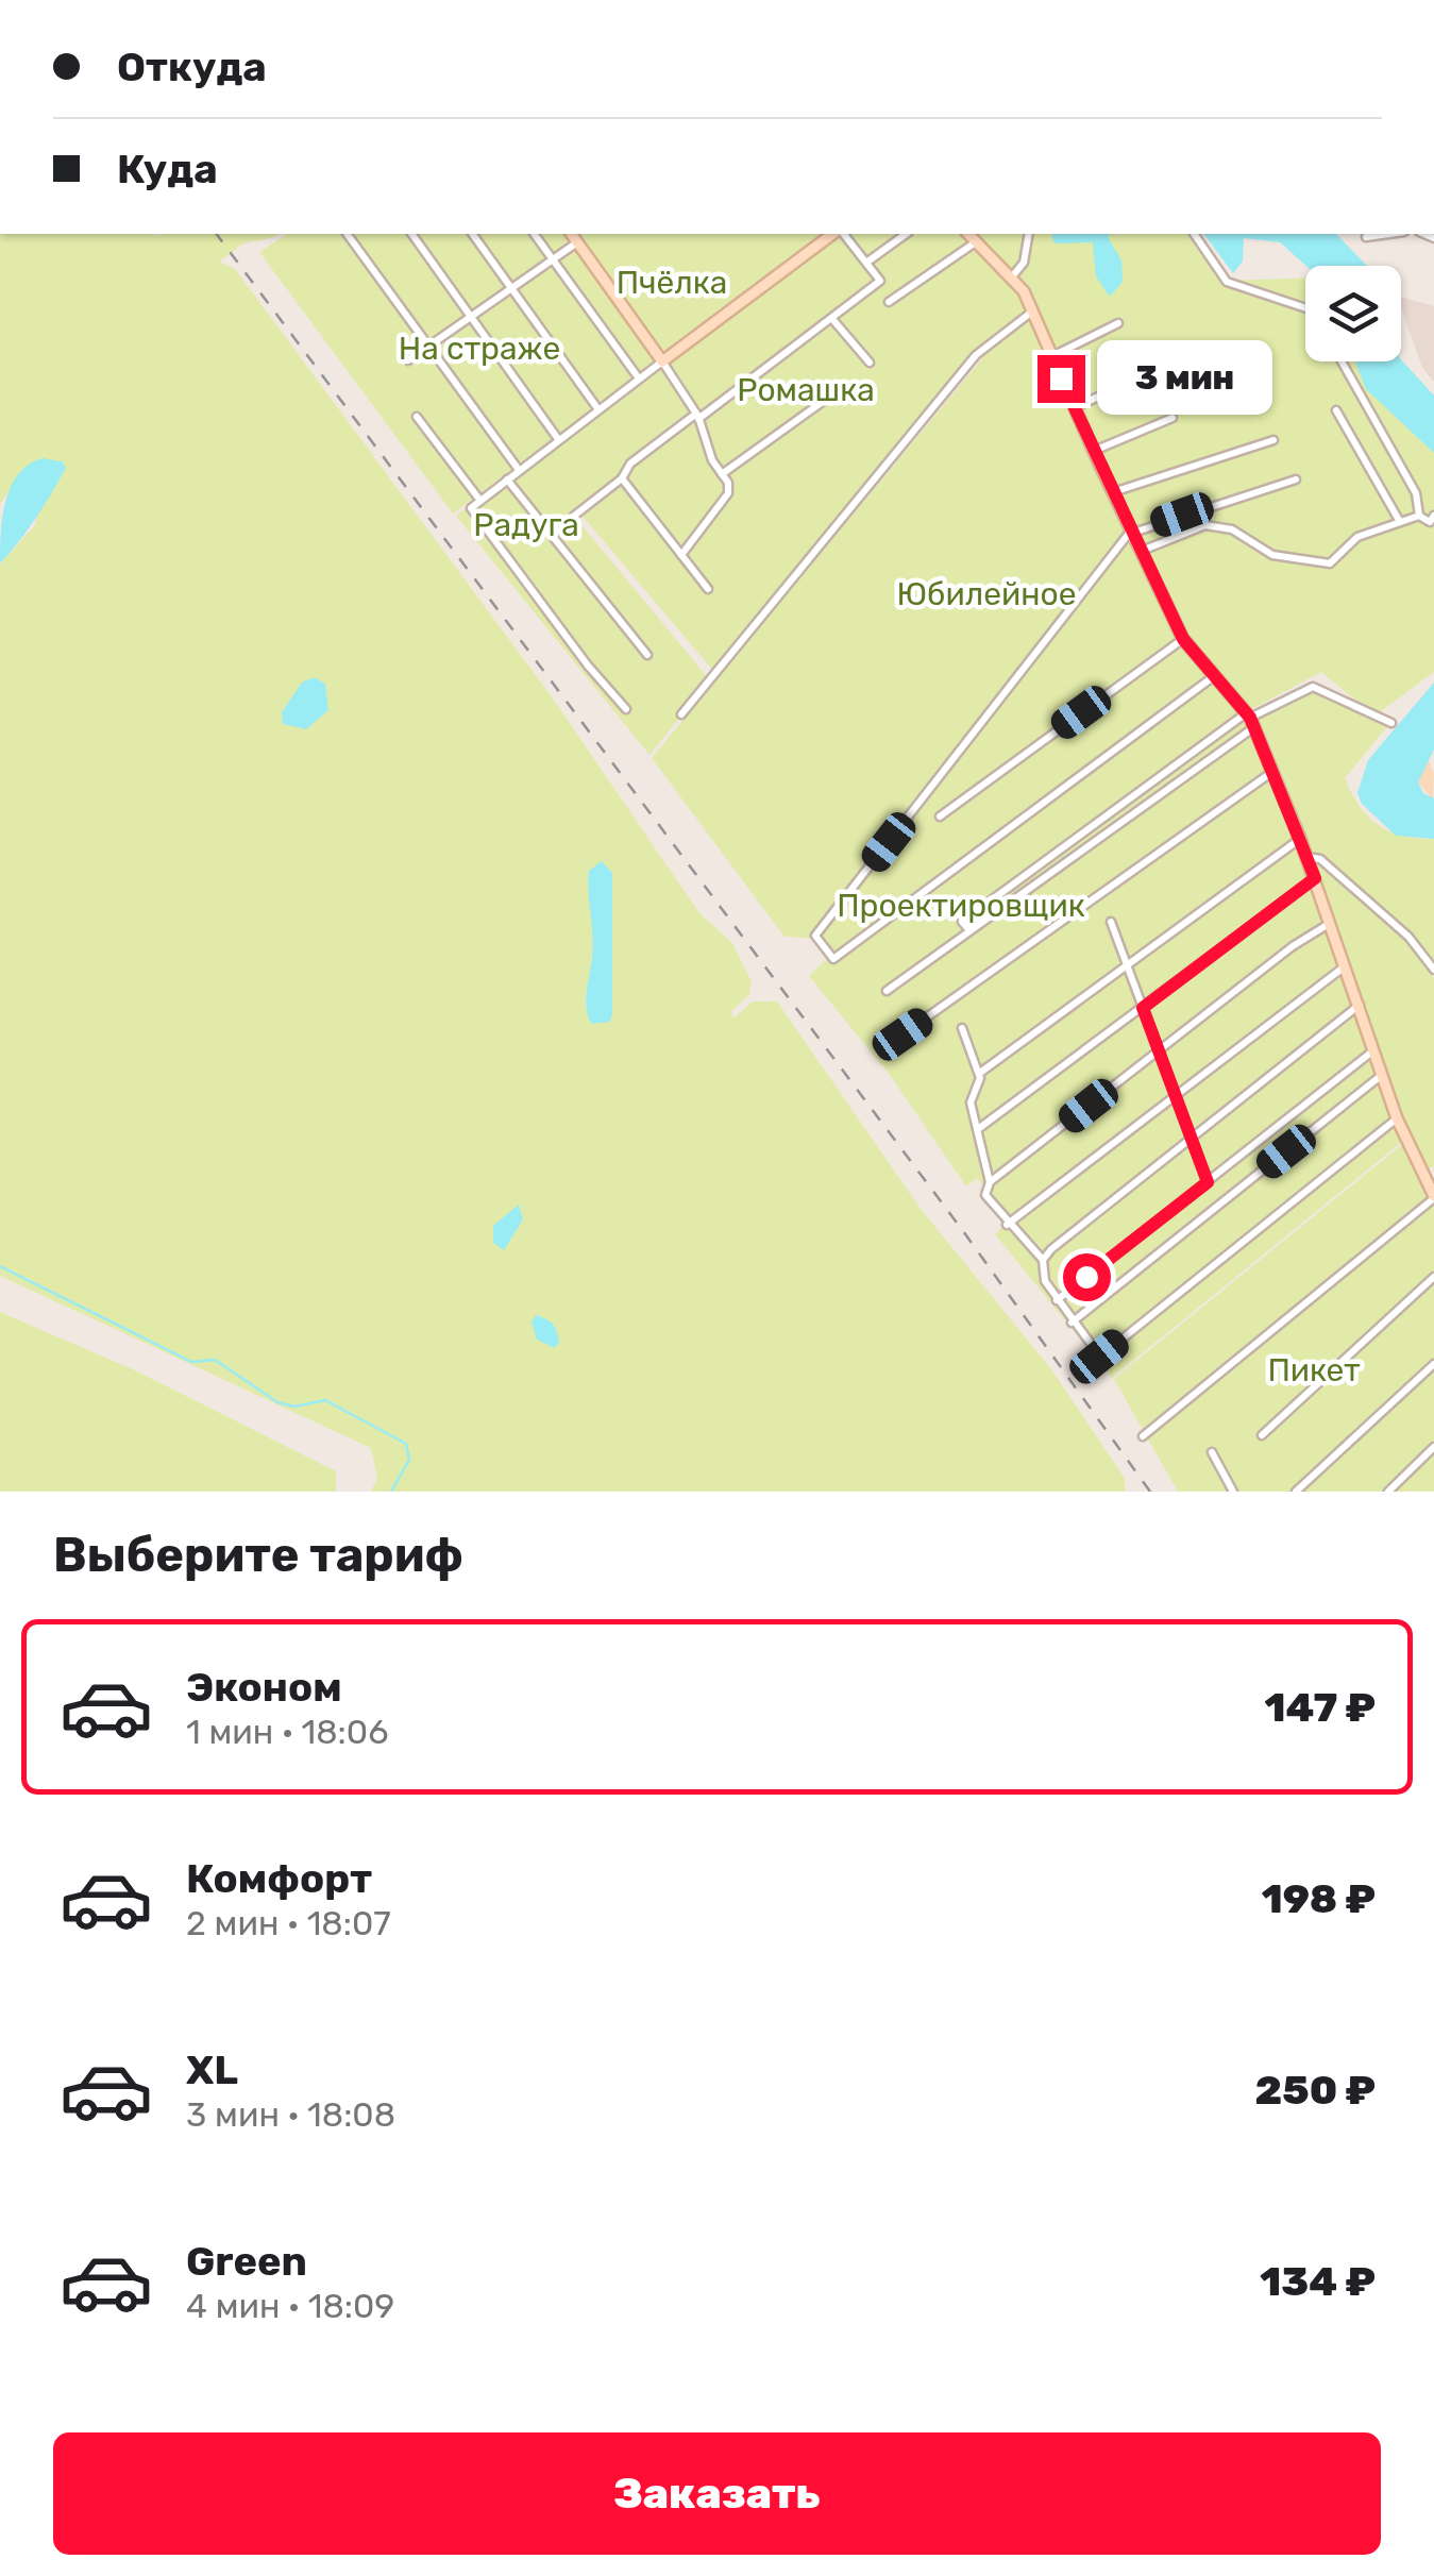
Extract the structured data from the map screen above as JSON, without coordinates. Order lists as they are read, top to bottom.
{
  "parks": [
    "Пчёлка",
    "На страже",
    "Ромашка",
    "Радуга",
    "Юбилейное",
    "Проектировщик",
    "Пикет"
  ],
  "page": {
    "banner": ["Откуда", "Куда"],
    "bubble": "3 мин",
    "heading": "Выберите тариф",
    "list": [
      {
        "name": "Эконом",
        "note": "1 мин · 18:06",
        "value": "147 ₽"
      },
      {
        "name": "Комфорт",
        "note": "2 мин · 18:07",
        "value": "198 ₽"
      },
      {
        "name": "XL",
        "note": "3 мин · 18:08",
        "value": "250 ₽"
      },
      {
        "name": "Green",
        "note": "4 мин · 18:09",
        "value": "134 ₽"
      }
    ],
    "buttons": "Заказать"
  }
}
